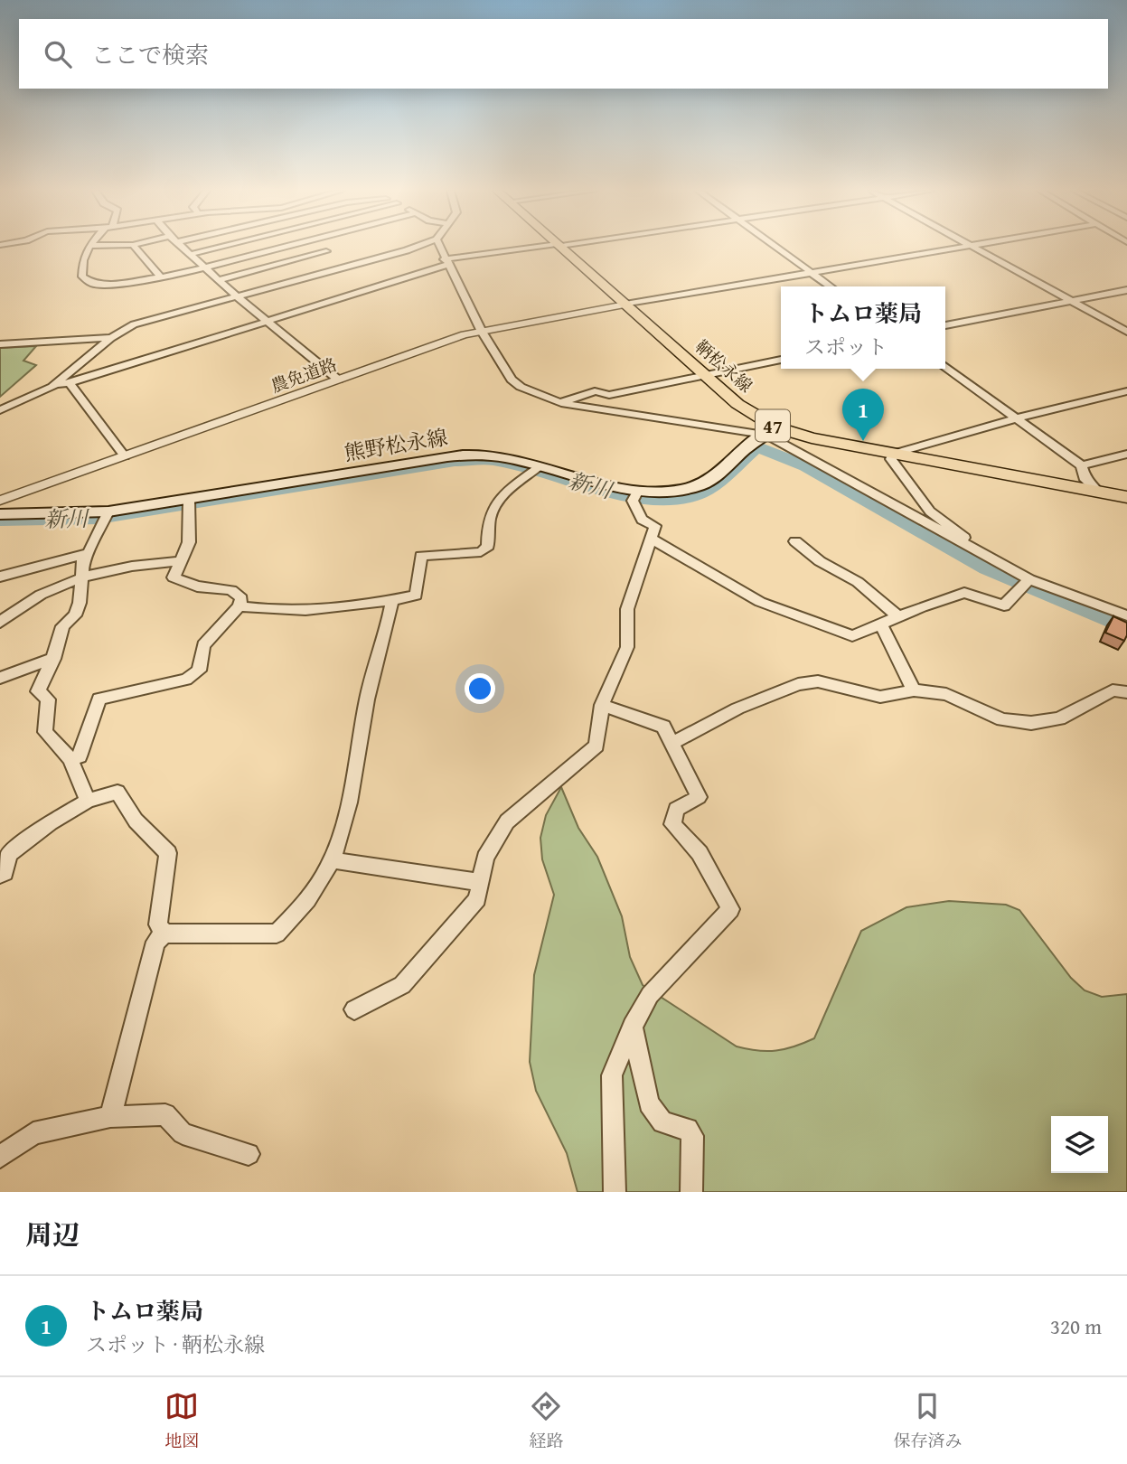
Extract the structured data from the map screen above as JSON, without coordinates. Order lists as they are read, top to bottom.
{
  "streets": {
    "main road": ["鞆松永線", "47", "熊野松永線"],
    "street": ["農免道路"]
  },
  "crossings": [
    ["鞆松永線", "農免道路"],
    ["鞆松永線", "熊野松永線"]
  ],
  "water": ["新川"],
  "page": {
    "search": "ここで検索",
    "popup": ["トムロ薬局", "スポット"],
    "pins": "1",
    "heading": "周辺",
    "list": [
      {
        "mark": "1",
        "name": "トムロ薬局",
        "note": "スポット · 鞆松永線",
        "value": "320 m"
      }
    ],
    "nav": ["地図", "経路", "保存済み"]
  }
}
